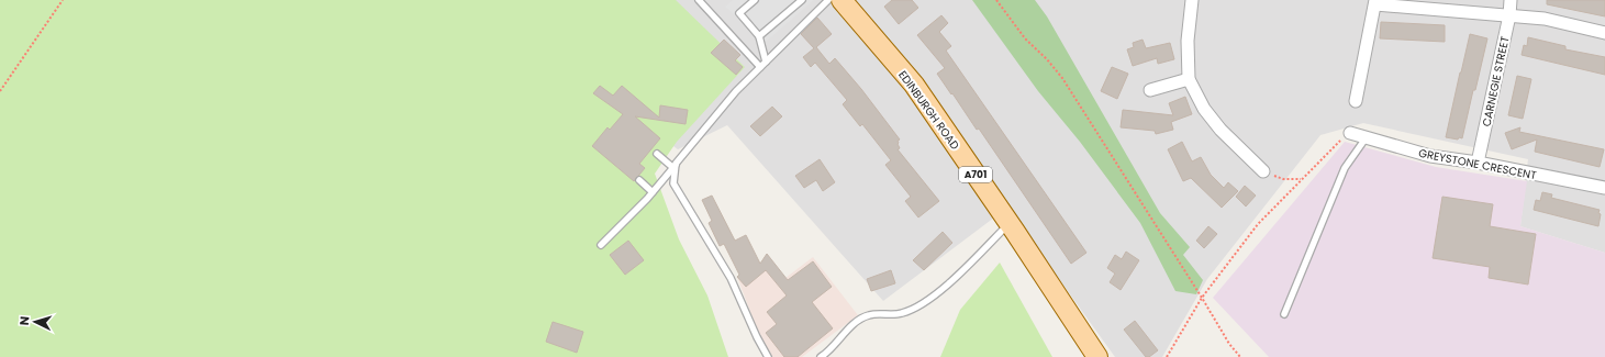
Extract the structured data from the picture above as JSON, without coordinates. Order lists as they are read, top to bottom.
{
  "streets": {
    "main road": ["EDINBURGH ROAD", "A701"],
    "street": ["CARNEGIE STREET", "GREYSTONE CRESCENT"]
  },
  "crossings": [
    ["CARNEGIE STREET", "GREYSTONE CRESCENT"]
  ],
  "north": "left"
}
